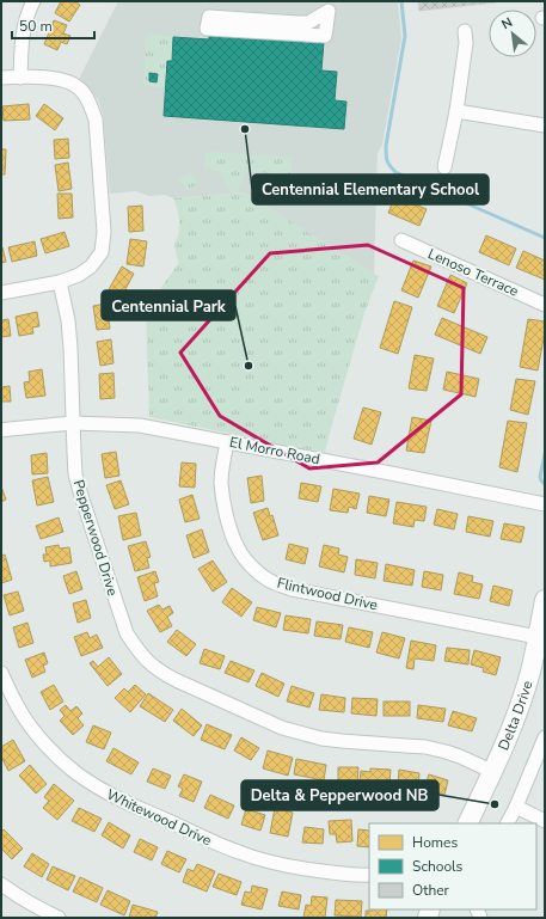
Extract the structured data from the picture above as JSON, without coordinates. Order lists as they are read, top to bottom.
{
  "streets": {
    "main road": ["Delta Drive"],
    "street": [
      "Lenoso Terrace",
      "El Morro Road",
      "Pepperwood Drive",
      "Flintwood Drive",
      "Whitewood Drive"
    ]
  },
  "crossings": [
    ["El Morro Road", "Pepperwood Drive"],
    ["El Morro Road", "Flintwood Drive"],
    ["Pepperwood Drive", "Delta Drive"],
    ["Flintwood Drive", "Delta Drive"]
  ],
  "places": ["Centennial Elementary School", "Centennial Park", "Delta & Pepperwood NB"],
  "legend": ["Homes", "Schools", "Other"],
  "scale_bar": "50 m",
  "north": "top left"
}
